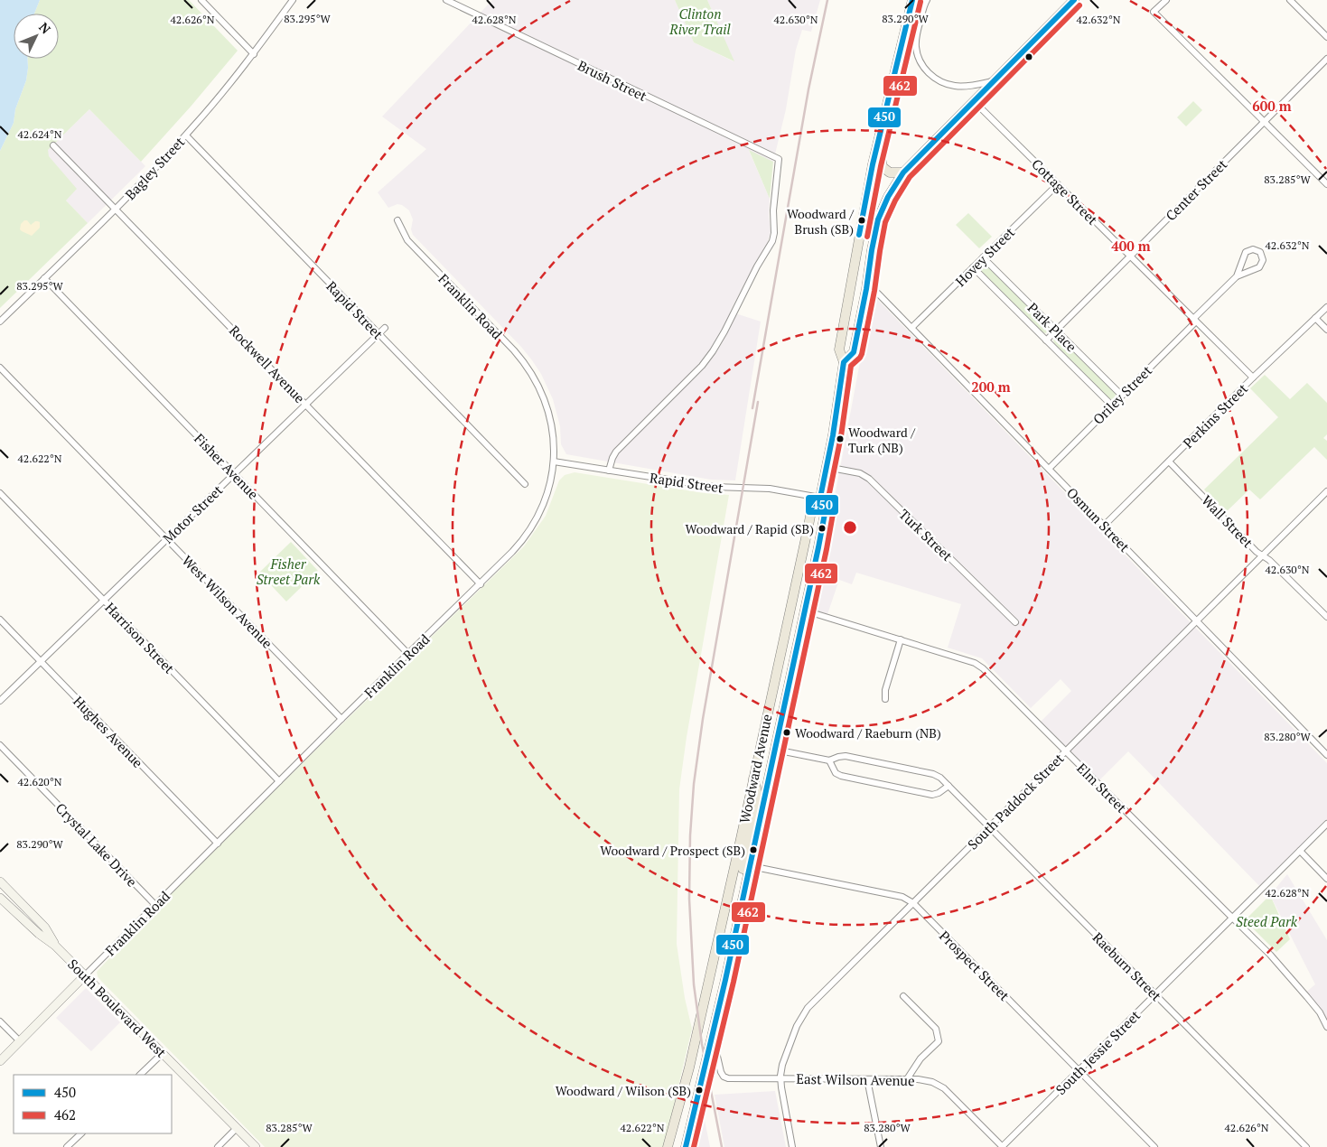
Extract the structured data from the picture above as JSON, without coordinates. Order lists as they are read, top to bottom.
{
  "streets": {
    "main road": ["Woodward Avenue"],
    "street": [
      "Brush Street",
      "Bagley Street",
      "Center Street",
      "Cottage Street",
      "Hovey Street",
      "Franklin Road",
      "Rapid Street",
      "Park Place",
      "Rockwell Avenue",
      "Oriley Street",
      "Perkins Street",
      "Fisher Avenue",
      "Motor Street",
      "Osmun Street",
      "Wall Street",
      "Turk Street",
      "West Wilson Avenue",
      "Harrison Street",
      "Hughes Avenue",
      "Elm Street",
      "South Paddock Street",
      "Crystal Lake Drive",
      "Prospect Street",
      "Raeburn Street",
      "South Boulevard West",
      "South Jessie Street",
      "East Wilson Avenue"
    ]
  },
  "crossings": [
    ["Brush Street", "Rapid Street"],
    ["Bagley Street", "Rapid Street"],
    ["Bagley Street", "Rockwell Avenue"],
    ["Bagley Street", "Fisher Avenue"],
    ["Center Street", "Cottage Street"],
    ["Center Street", "Park Place"],
    ["Cottage Street", "Hovey Street"],
    ["Cottage Street", "Oriley Street"],
    ["Cottage Street", "Perkins Street"],
    ["Cottage Street", "Woodward Avenue"],
    ["Hovey Street", "Park Place"],
    ["Hovey Street", "Osmun Street"],
    ["Franklin Road", "Rapid Street"],
    ["Franklin Road", "Rockwell Avenue"],
    ["Franklin Road", "Fisher Avenue"],
    ["Franklin Road", "West Wilson Avenue"],
    ["Franklin Road", "Harrison Street"],
    ["Franklin Road", "Hughes Avenue"],
    ["Franklin Road", "Crystal Lake Drive"],
    ["Franklin Road", "South Boulevard West"],
    ["Rapid Street", "Motor Street"],
    ["Rapid Street", "Woodward Avenue"],
    ["Park Place", "Oriley Street"],
    ["Rockwell Avenue", "Motor Street"],
    ["Oriley Street", "Osmun Street"],
    ["Perkins Street", "Osmun Street"],
    ["Perkins Street", "Wall Street"],
    ["Fisher Avenue", "Motor Street"],
    ["Motor Street", "West Wilson Avenue"],
    ["Motor Street", "Harrison Street"],
    ["Motor Street", "Hughes Avenue"],
    ["Osmun Street", "Woodward Avenue"],
    ["Osmun Street", "South Paddock Street"],
    ["Wall Street", "South Paddock Street"],
    ["Turk Street", "Woodward Avenue"],
    ["Woodward Avenue", "Elm Street"],
    ["Woodward Avenue", "Prospect Street"],
    ["Woodward Avenue", "Raeburn Street"],
    ["Woodward Avenue", "East Wilson Avenue"],
    ["Elm Street", "South Paddock Street"],
    ["Elm Street", "South Jessie Street"],
    ["South Paddock Street", "Prospect Street"],
    ["South Paddock Street", "Raeburn Street"],
    ["South Paddock Street", "East Wilson Avenue"],
    ["Prospect Street", "South Jessie Street"],
    ["Raeburn Street", "South Jessie Street"],
    ["South Jessie Street", "East Wilson Avenue"]
  ],
  "parks": ["Clinton River Trail", "Fisher Street Park", "Steed Park"],
  "places": [
    "Woodward / Brush (SB)",
    "Woodward / Turk (NB)",
    "Woodward / Rapid (SB)",
    "Woodward / Raeburn (NB)",
    "Woodward / Prospect (SB)",
    "Woodward / Wilson (SB)"
  ],
  "lines": ["transit line 450", "transit line 462"],
  "legend": ["450", "462"],
  "north": "top right",
  "coordinates": [
    "83.295°W",
    "83.290°W",
    "42.626°N",
    "42.628°N",
    "42.630°N",
    "42.632°N",
    "42.624°N",
    "83.285°W",
    "42.622°N",
    "83.280°W",
    "42.620°N"
  ],
  "rings": ["600 m", "400 m", "200 m"]
}
